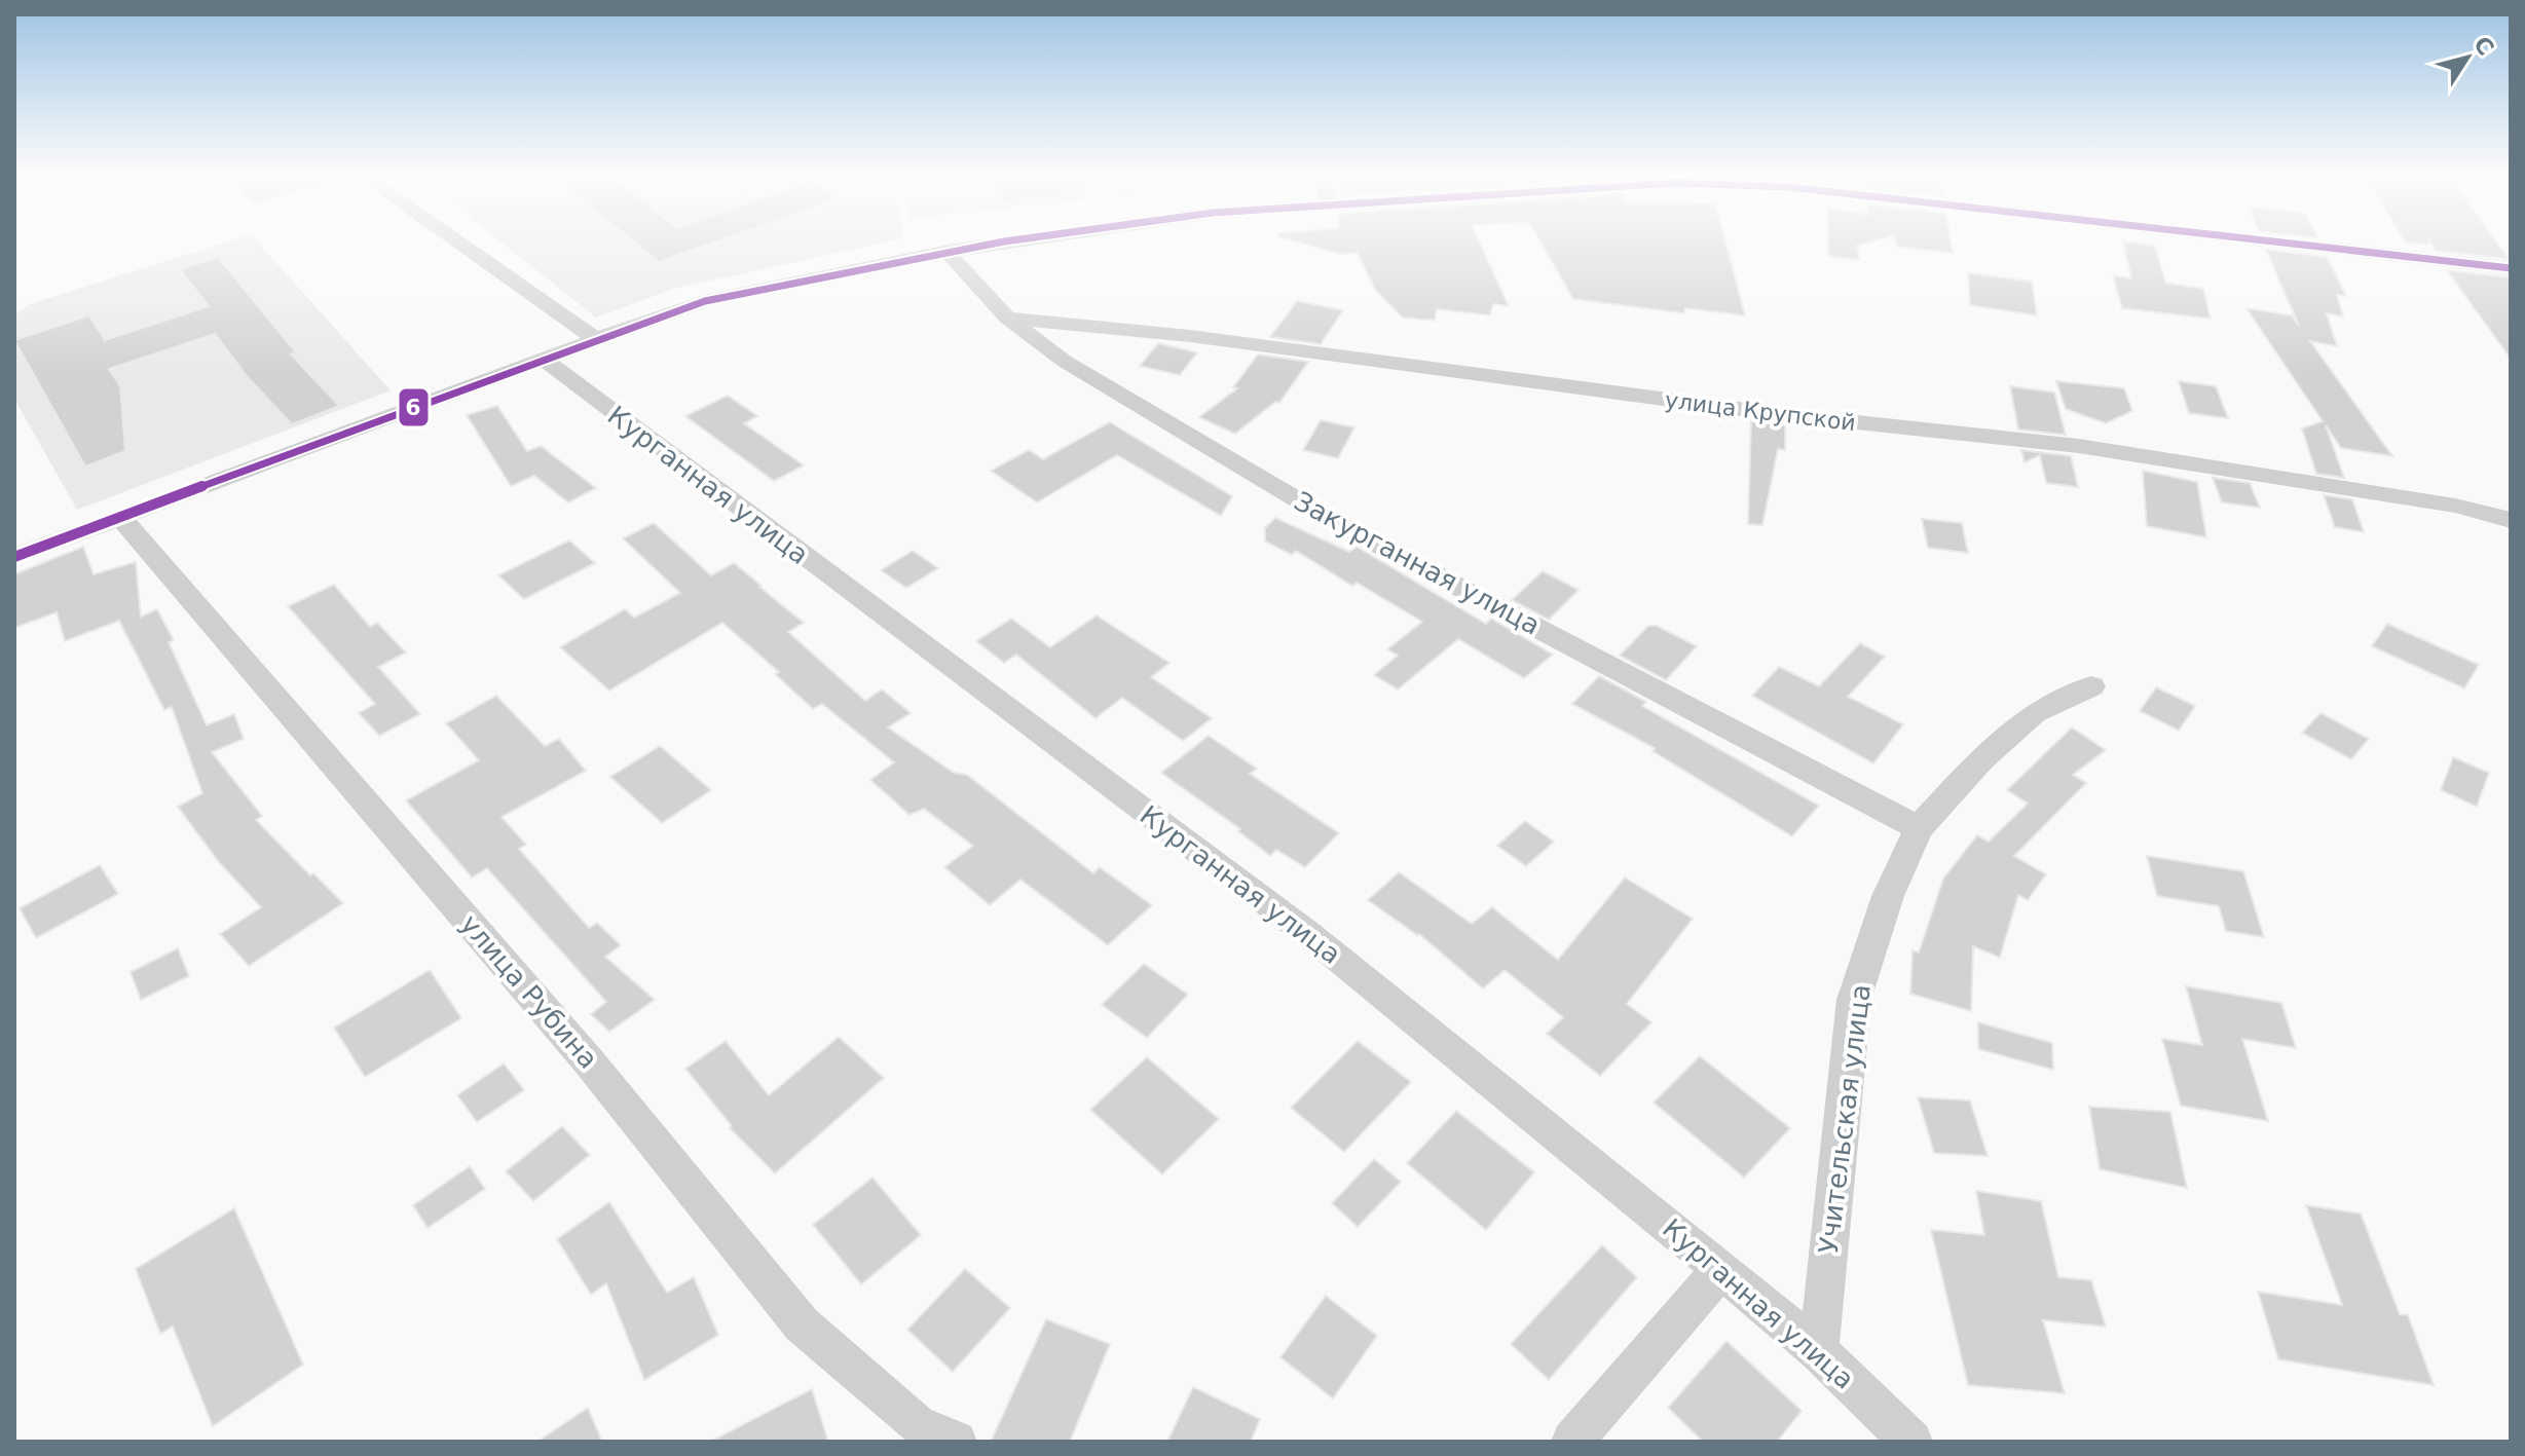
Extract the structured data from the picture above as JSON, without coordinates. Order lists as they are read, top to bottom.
{
  "streets": {
    "street": [
      "улица Крупской",
      "Курганная улица",
      "Закурганная улица",
      "улица Рубина",
      "Учительская улица"
    ]
  },
  "crossings": [
    ["улица Крупской", "Закурганная улица"],
    ["Курганная улица", "Учительская улица"],
    ["Закурганная улица", "Учительская улица"]
  ],
  "lines": ["transit line 6"],
  "north": "top right"
}
